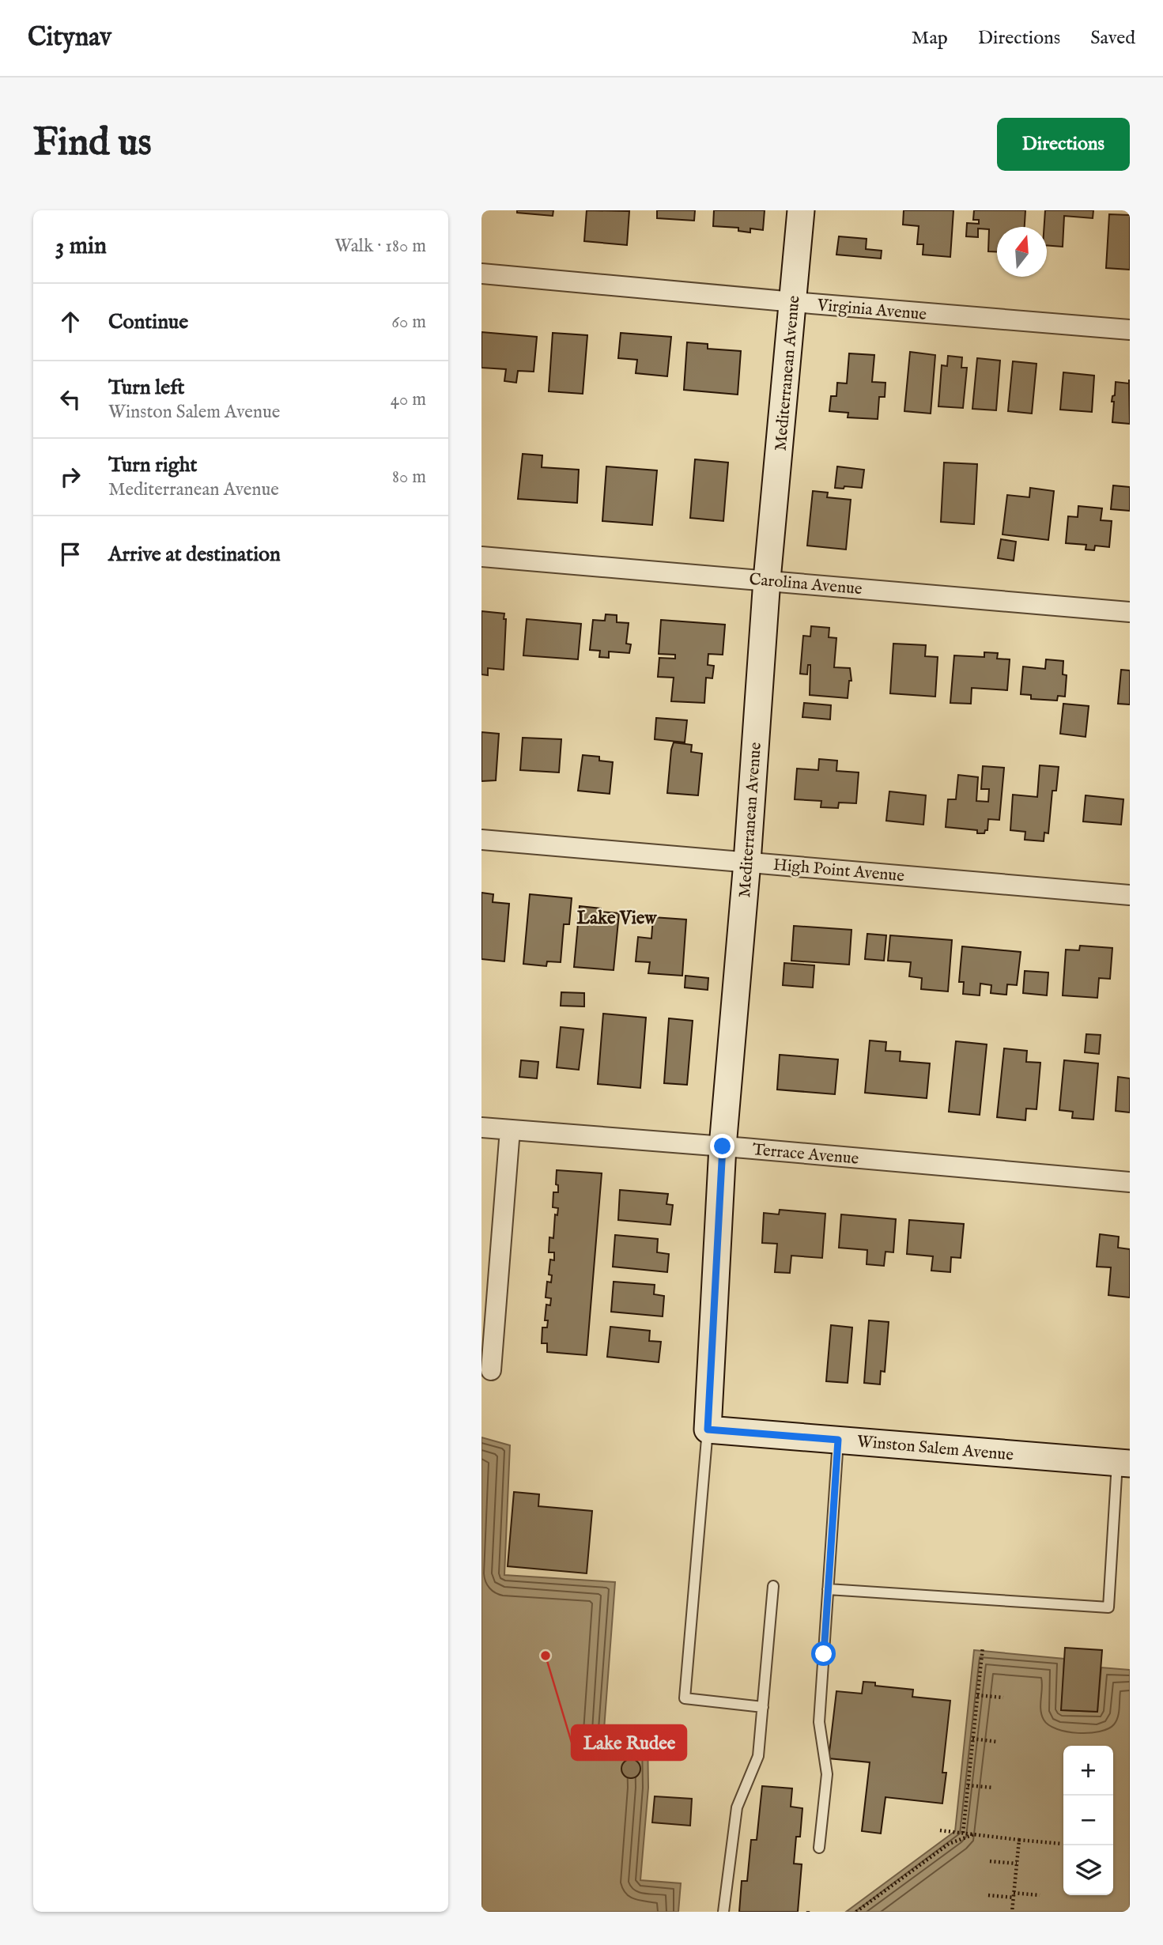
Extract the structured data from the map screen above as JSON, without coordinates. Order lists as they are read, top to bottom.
{
  "streets": {
    "street": [
      "Virginia Avenue",
      "Mediterranean Avenue",
      "Carolina Avenue",
      "High Point Avenue",
      "Terrace Avenue",
      "Winston Salem Avenue"
    ]
  },
  "crossings": [
    ["Virginia Avenue", "Mediterranean Avenue"],
    ["Mediterranean Avenue", "Carolina Avenue"],
    ["Mediterranean Avenue", "High Point Avenue"],
    ["Mediterranean Avenue", "Terrace Avenue"],
    ["Mediterranean Avenue", "Winston Salem Avenue"]
  ],
  "districts": ["Lake View"],
  "places": ["Lake Rudee"],
  "north": "top",
  "page": {
    "header": "Citynav",
    "nav": ["Map", "Directions", "Saved"],
    "buttons": "Directions",
    "title": "Find us",
    "heading": ["3 min", "Walk · 180 m"],
    "list": [
      ["Continue", "60 m"],
      ["Turn left", "Winston Salem Avenue", "40 m"],
      ["Turn right", "Mediterranean Avenue", "80 m"],
      "Arrive at destination"
    ],
    "map_buttons": ["+", "−"]
  }
}
